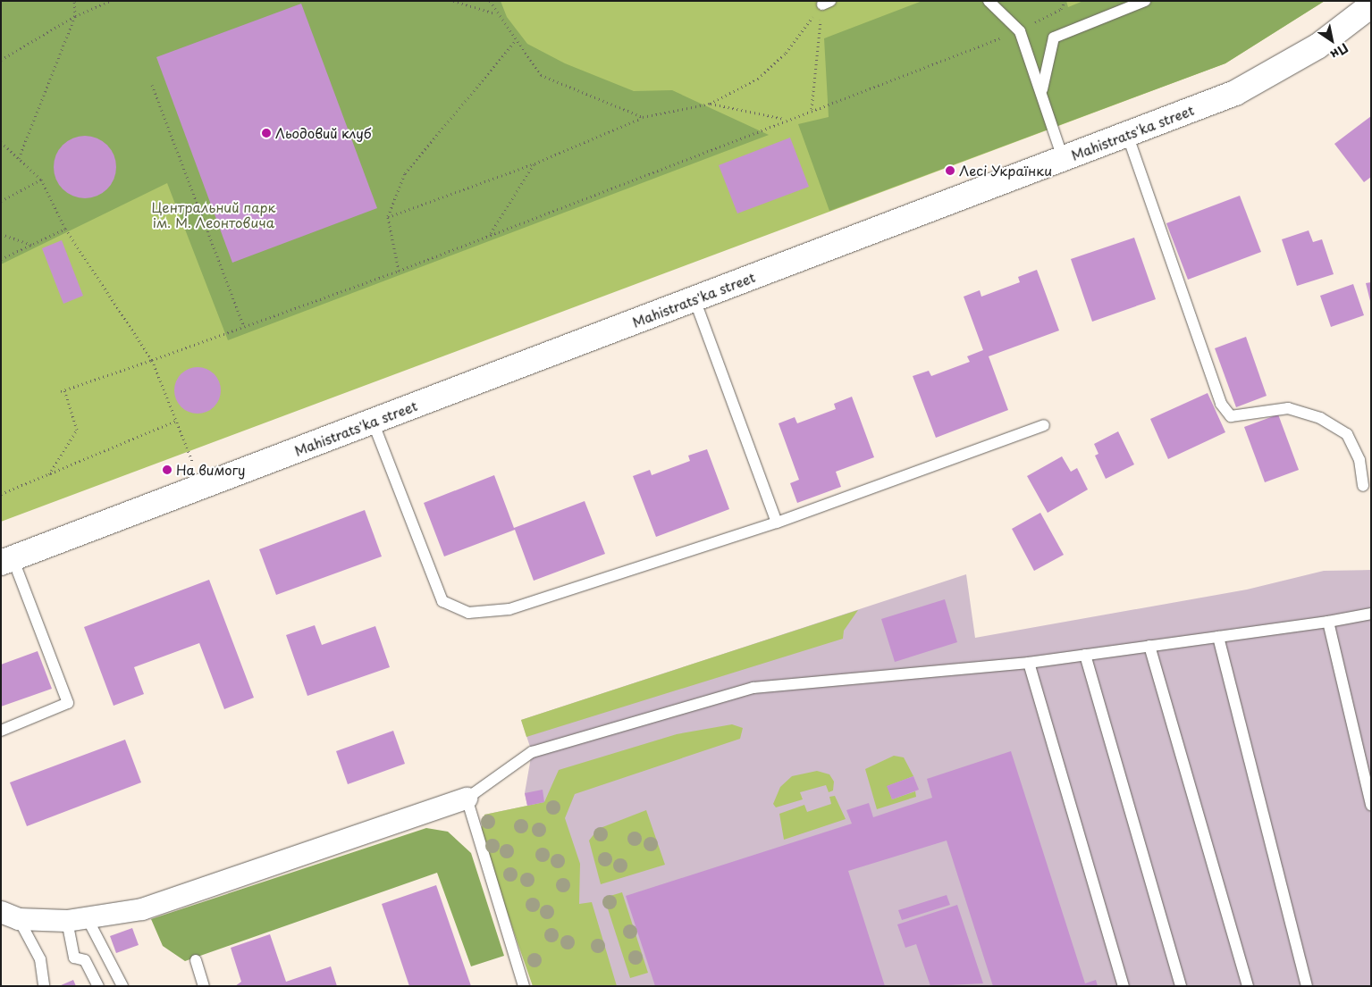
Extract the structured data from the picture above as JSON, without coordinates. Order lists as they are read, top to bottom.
{
  "streets": {
    "main road": ["Mahistrats'ka street"]
  },
  "parks": ["Центральний парк ім. М. Леонтовича"],
  "places": ["Льодовий клуб", "Лесі Українки", "На вимогу"],
  "north": "bottom right"
}
